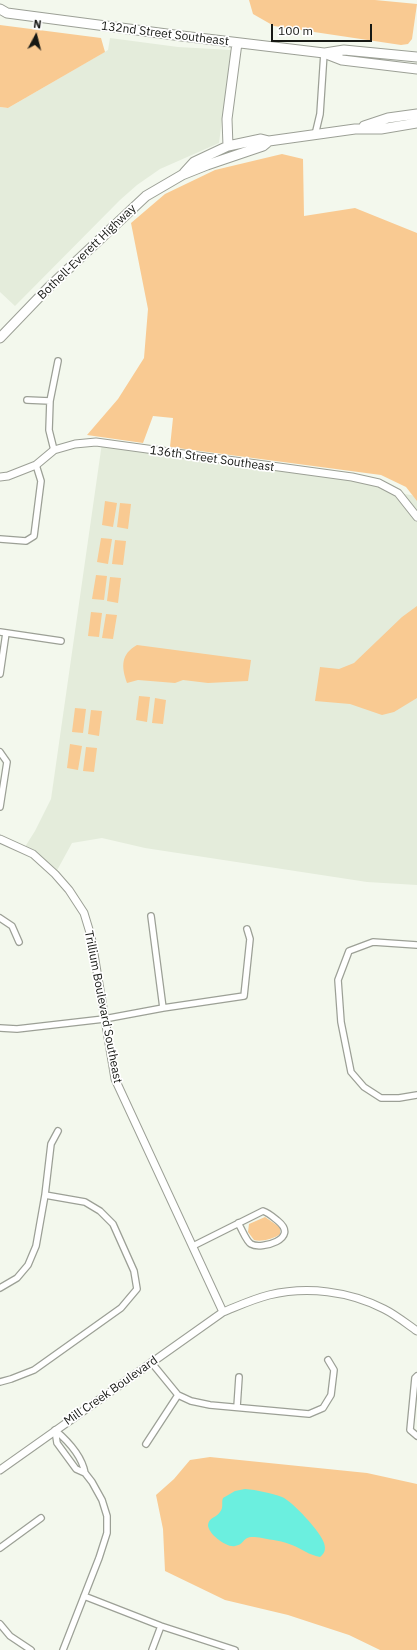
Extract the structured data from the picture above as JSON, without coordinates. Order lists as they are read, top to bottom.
{
  "streets": {
    "main road": ["132nd Street Southeast", "Bothell-Everett Highway"],
    "street": ["136th Street Southeast", "Trillium Boulevard Southeast", "Mill Creek Boulevard"]
  },
  "crossings": [
    ["Trillium Boulevard Southeast", "Mill Creek Boulevard"]
  ],
  "scale_bar": "100 m",
  "north": "top"
}
